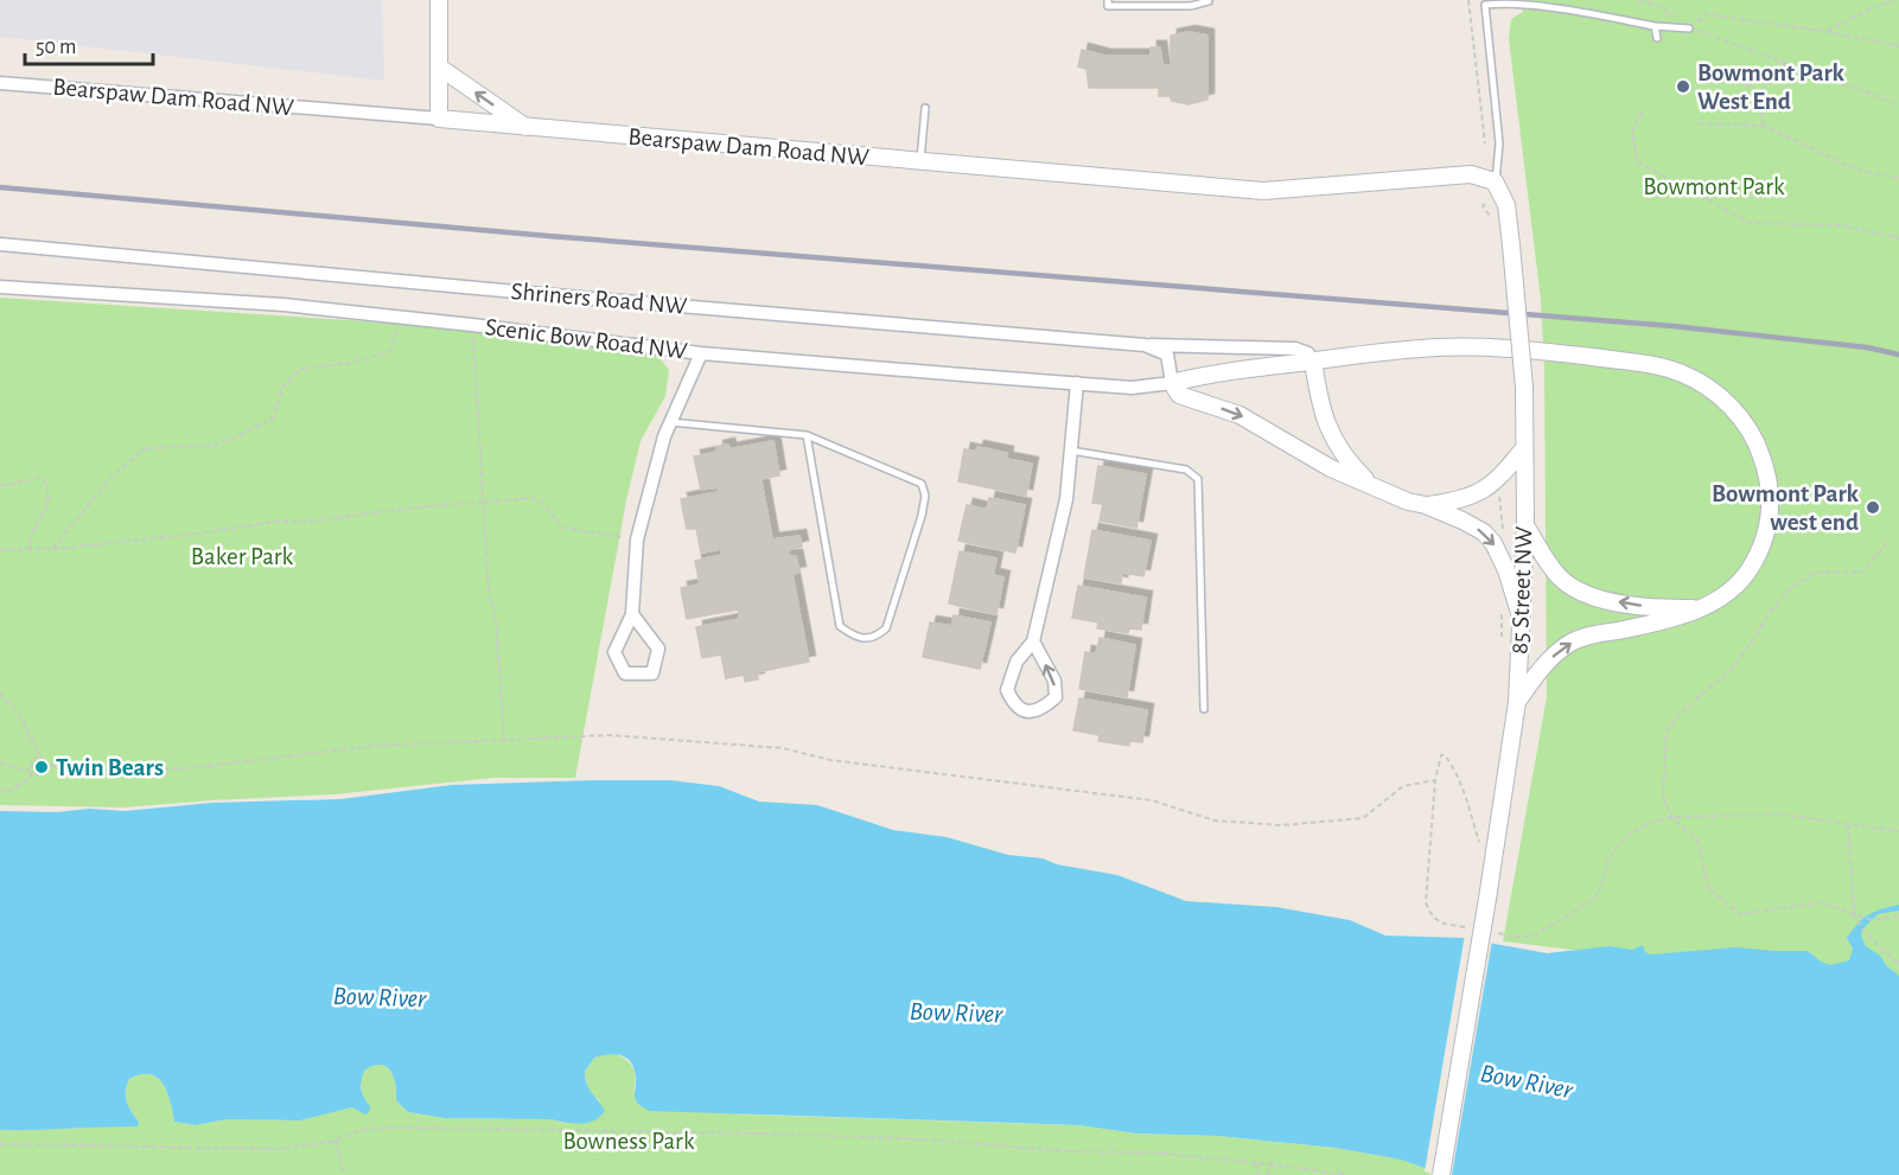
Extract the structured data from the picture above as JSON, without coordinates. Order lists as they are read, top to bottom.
{
  "streets": {
    "street": [
      "Bearspaw Dam Road NW",
      "Shriners Road NW",
      "Scenic Bow Road NW",
      "85 Street NW"
    ]
  },
  "crossings": [
    ["Bearspaw Dam Road NW", "85 Street NW"]
  ],
  "water": ["Bow River"],
  "parks": ["Bowmont Park", "Baker Park", "Bowness Park"],
  "places": ["Bowmont Park West End", "Bowmont Park west end", "Twin Bears"],
  "scale_bar": "50 m"
}
